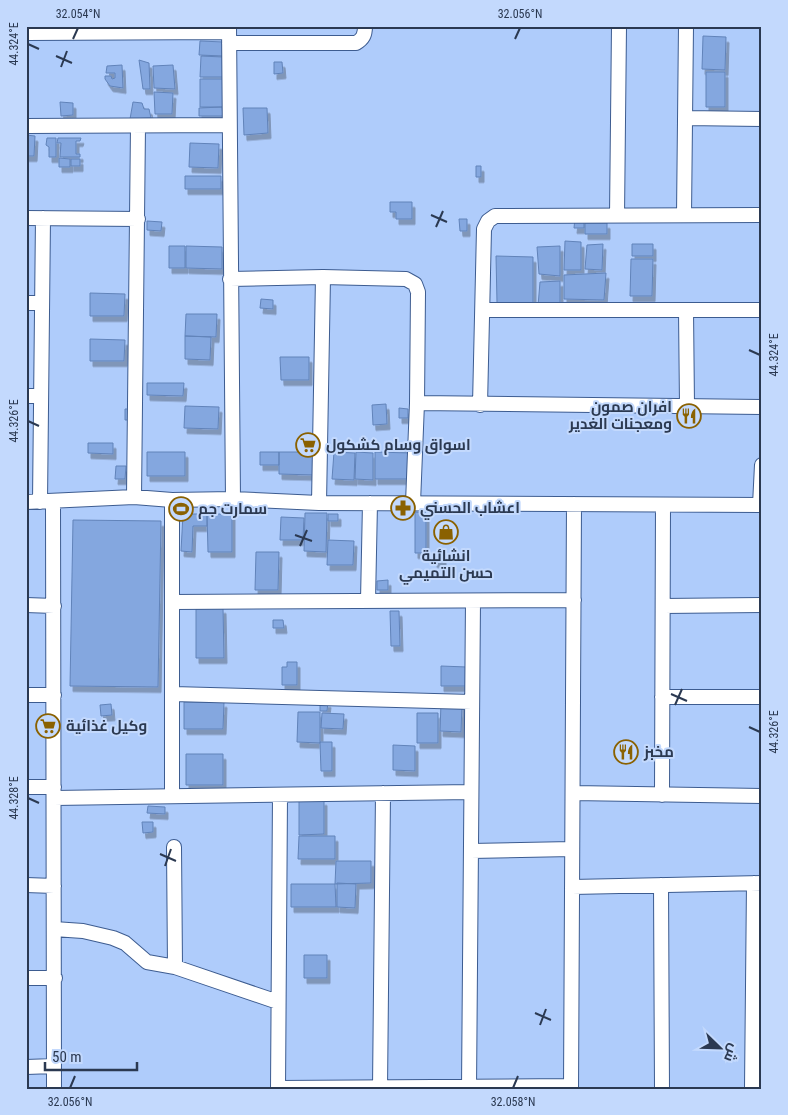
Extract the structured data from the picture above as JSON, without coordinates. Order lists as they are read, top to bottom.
{
  "places": {
    "restaurant": ["افران صمون ومعجنات الغدير", "مخبز"],
    "supermarket": ["اسواق وسام كشكول", "وكيل غذائية"],
    "pharmacy": ["اعشاب الحسني"],
    "sports": ["سمارت جم"],
    "shop": ["انشائية حسن التميمي"]
  },
  "scale_bar": "50 m",
  "north": "bottom right",
  "coordinates": [
    "32.054°N",
    "32.056°N",
    "44.324°E",
    "44.326°E",
    "44.328°E",
    "32.058°N"
  ]
}
